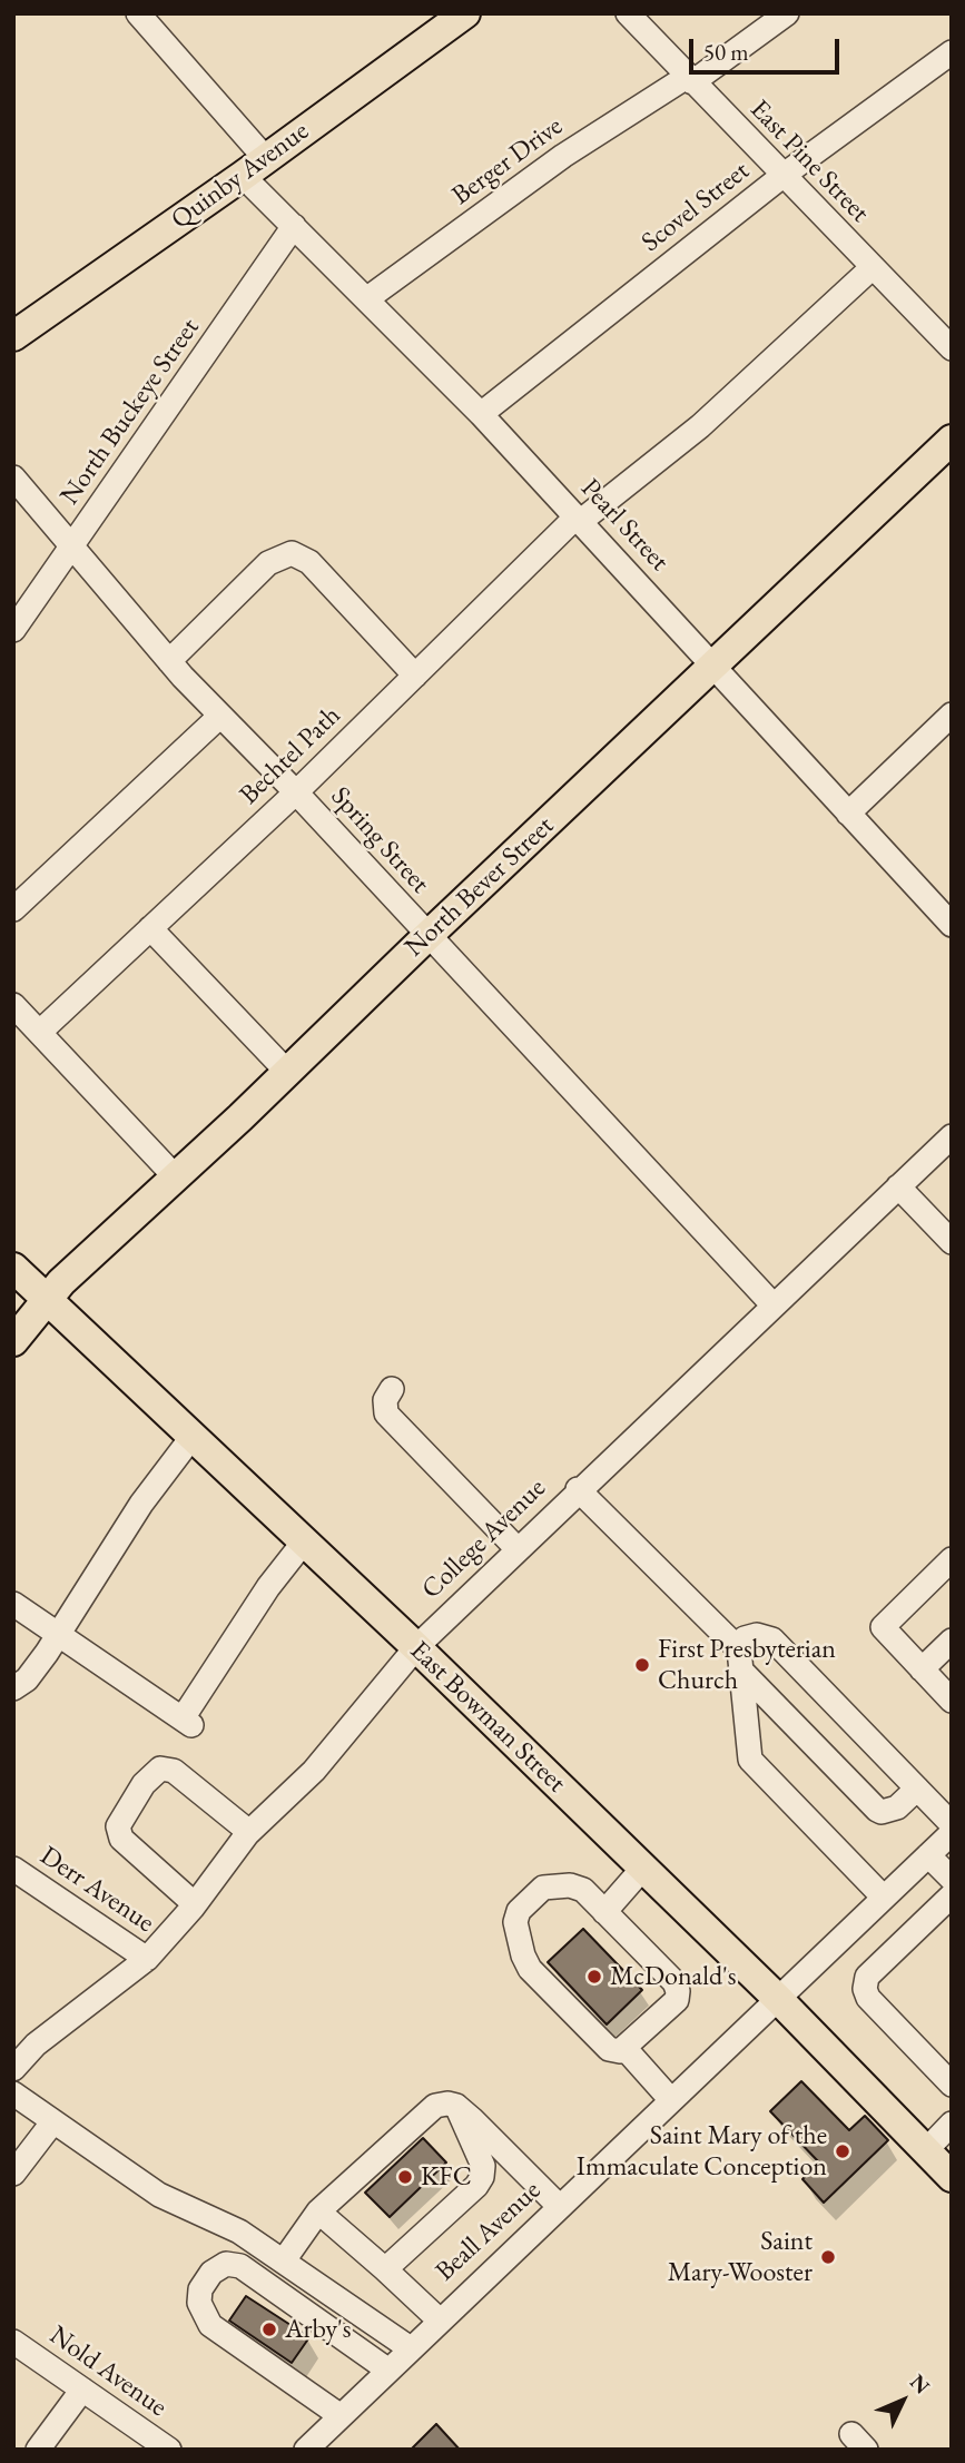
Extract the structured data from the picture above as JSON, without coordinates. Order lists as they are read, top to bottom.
{
  "streets": {
    "main road": ["Quinby Avenue", "North Bever Street", "East Bowman Street"],
    "street": [
      "Berger Drive",
      "East Pine Street",
      "Scovel Street",
      "North Buckeye Street",
      "Pearl Street",
      "Bechtel Path",
      "Spring Street",
      "College Avenue",
      "Derr Avenue",
      "Beall Avenue",
      "Nold Avenue"
    ]
  },
  "crossings": [
    ["Berger Drive", "East Pine Street"],
    ["Berger Drive", "Pearl Street"],
    ["East Pine Street", "Scovel Street"],
    ["East Pine Street", "Bechtel Path"],
    ["Quinby Avenue", "Pearl Street"],
    ["Scovel Street", "Pearl Street"],
    ["North Buckeye Street", "Pearl Street"],
    ["North Buckeye Street", "Spring Street"],
    ["Pearl Street", "Bechtel Path"],
    ["Pearl Street", "North Bever Street"],
    ["Bechtel Path", "Spring Street"],
    ["Spring Street", "North Bever Street"],
    ["Spring Street", "College Avenue"],
    ["North Bever Street", "East Bowman Street"],
    ["College Avenue", "East Bowman Street"],
    ["College Avenue", "Derr Avenue"],
    ["East Bowman Street", "Beall Avenue"]
  ],
  "places": [
    "First Presbyterian Church",
    "McDonald's",
    "Saint Mary of the Immaculate Conception",
    "KFC",
    "Saint Mary-Wooster",
    "Arby's"
  ],
  "scale_bar": "50 m",
  "north": "top right"
}
